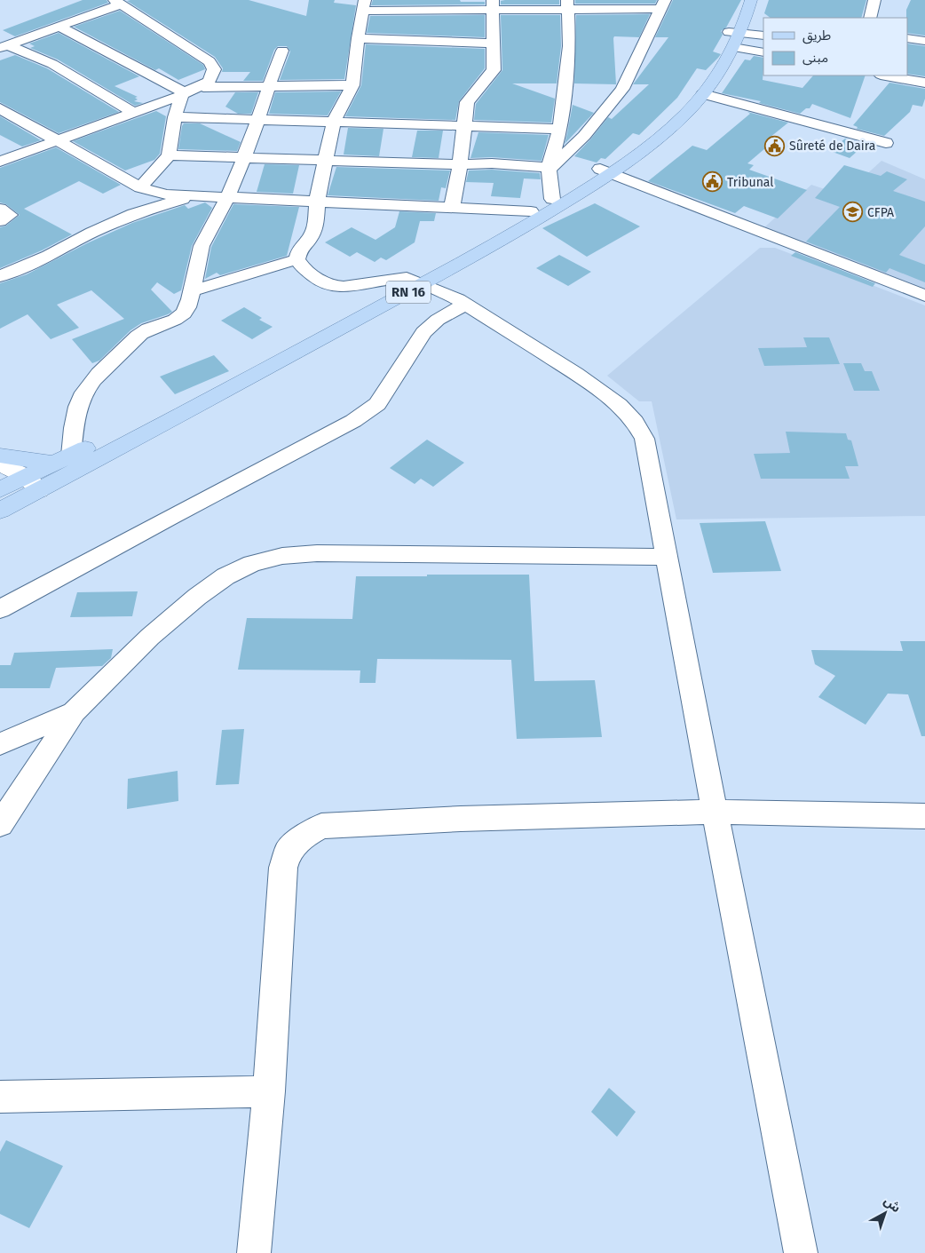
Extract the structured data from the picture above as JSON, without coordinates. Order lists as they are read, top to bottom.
{
  "streets": {
    "main road": ["RN 16"]
  },
  "places": {
    "public building": ["Sûreté de Daira", "Tribunal"],
    "school or university": ["CFPA"]
  },
  "legend": ["طريق", "مبنى"],
  "north": "top right"
}
